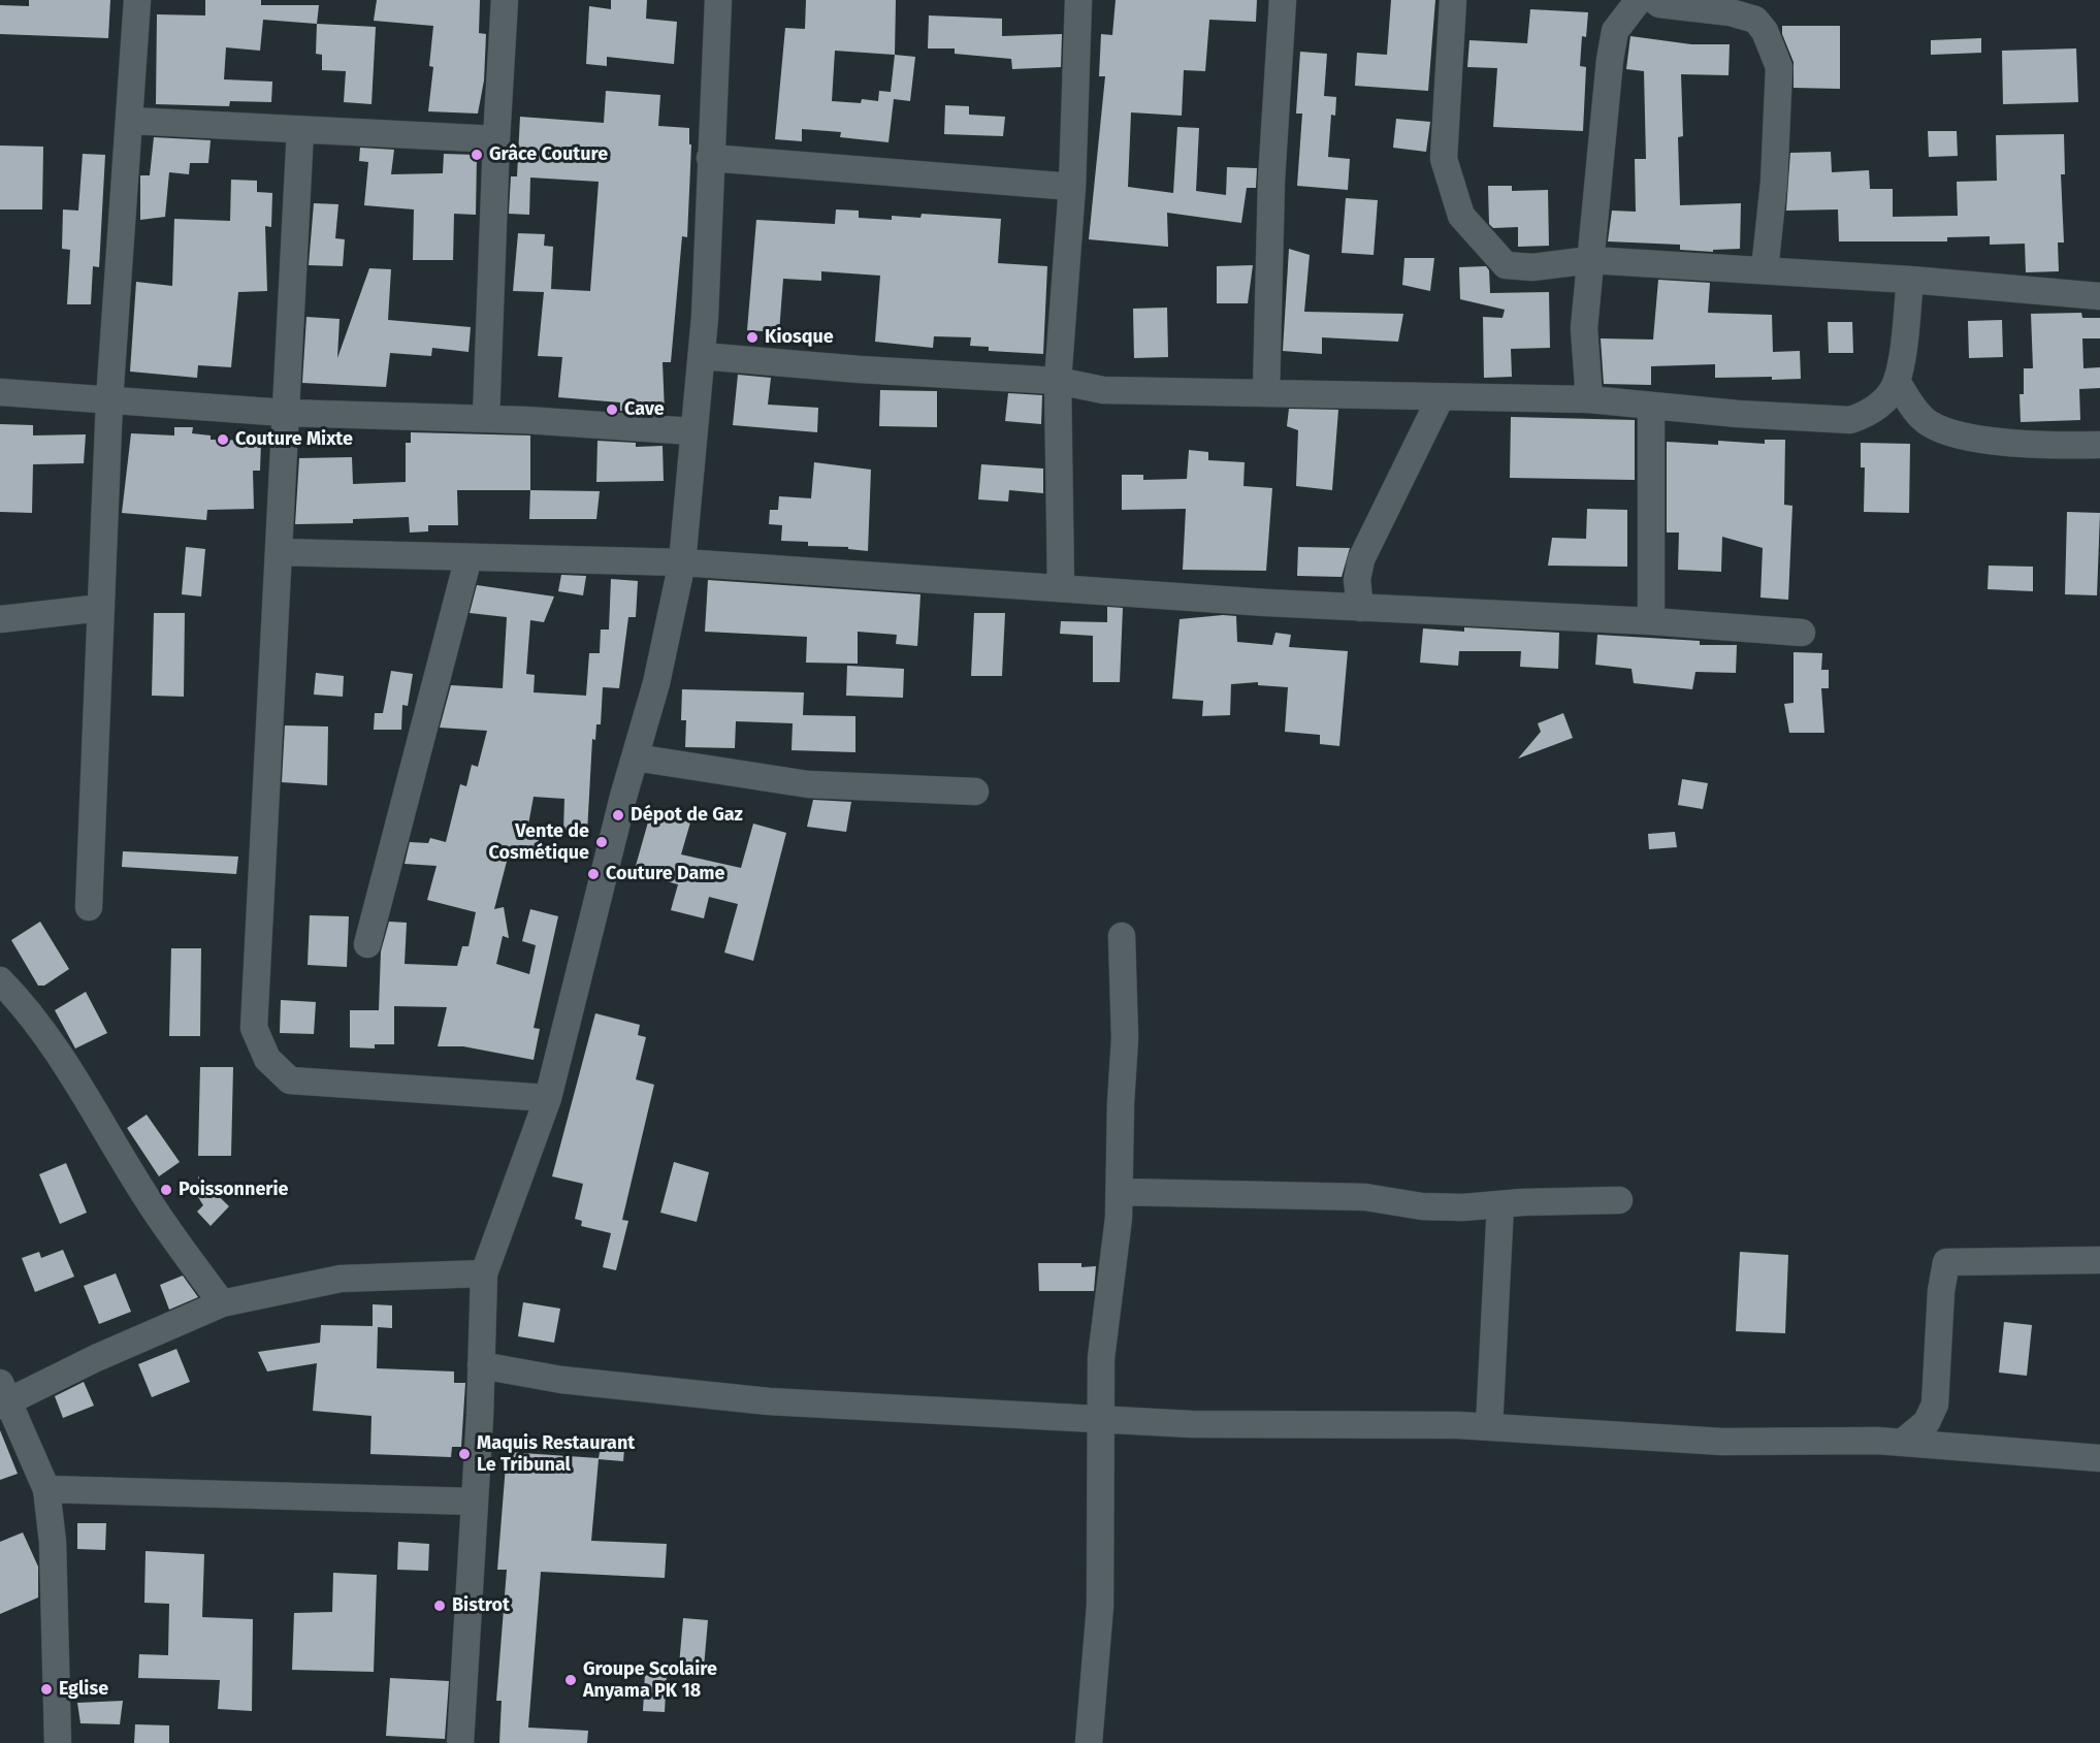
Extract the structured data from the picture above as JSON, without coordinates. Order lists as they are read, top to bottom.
{
  "places": [
    "Grâce Couture",
    "Kiosque",
    "Cave",
    "Couture Mixte",
    "Dépot de Gaz",
    "Vente de Cosmétique",
    "Couture Dame",
    "Poissonnerie",
    "Maquis Restaurant Le Tribunal",
    "Bistrot",
    "Groupe Scolaire Anyama PK 18",
    "Eglise"
  ]
}
